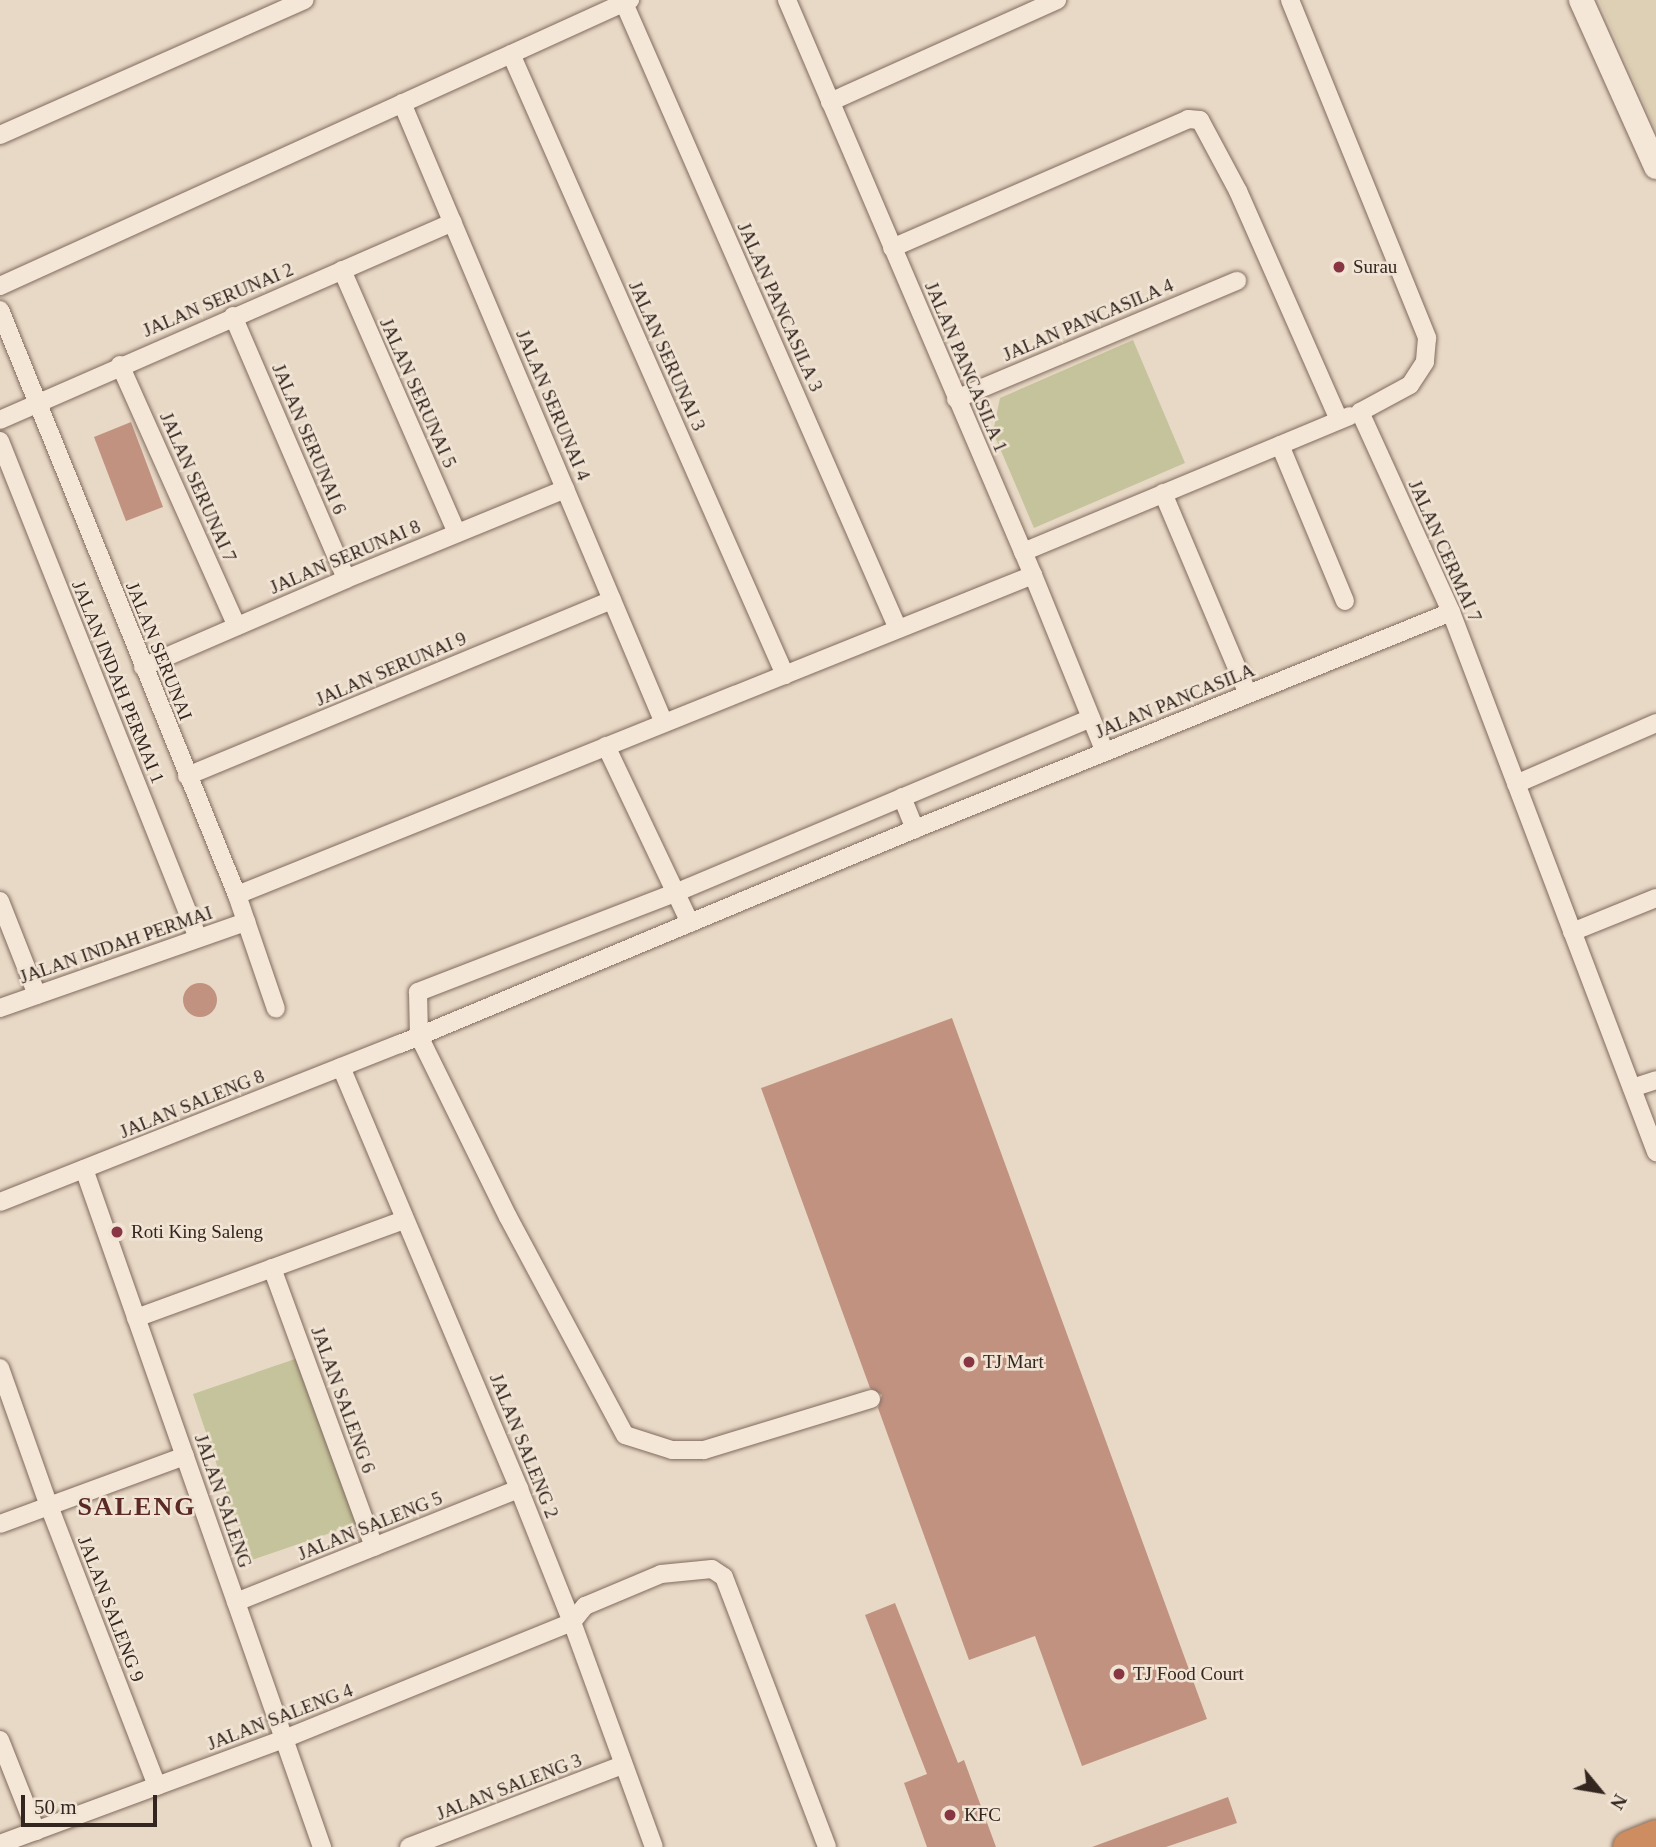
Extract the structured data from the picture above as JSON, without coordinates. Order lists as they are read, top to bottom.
{
  "streets": {
    "street": [
      "JALAN SERUNAI 2",
      "JALAN PANCASILA 3",
      "JALAN PANCASILA 4",
      "JALAN SERUNAI 3",
      "JALAN PANCASILA 1",
      "JALAN SERUNAI 5",
      "JALAN SERUNAI 4",
      "JALAN SERUNAI 6",
      "JALAN SERUNAI 7",
      "JALAN CERMAI 7",
      "JALAN SERUNAI 8",
      "JALAN SERUNAI",
      "JALAN SERUNAI 9",
      "JALAN INDAH PERMAI 1",
      "JALAN PANCASILA",
      "JALAN INDAH PERMAI",
      "JALAN SALENG 8",
      "JALAN SALENG 6",
      "JALAN SALENG 2",
      "JALAN SALENG",
      "JALAN SALENG 5",
      "JALAN SALENG 9",
      "JALAN SALENG 4",
      "JALAN SALENG 3"
    ]
  },
  "crossings": [
    ["JALAN SERUNAI 2", "JALAN SERUNAI 5"],
    ["JALAN SERUNAI 2", "JALAN SERUNAI 4"],
    ["JALAN SERUNAI 2", "JALAN SERUNAI 6"],
    ["JALAN SERUNAI 2", "JALAN SERUNAI 7"],
    ["JALAN SERUNAI 2", "JALAN SERUNAI"],
    ["JALAN PANCASILA 4", "JALAN PANCASILA 1"],
    ["JALAN PANCASILA 1", "JALAN PANCASILA"],
    ["JALAN SERUNAI 5", "JALAN SERUNAI 8"],
    ["JALAN SERUNAI 4", "JALAN SERUNAI 8"],
    ["JALAN SERUNAI 4", "JALAN SERUNAI 9"],
    ["JALAN SERUNAI 6", "JALAN SERUNAI 8"],
    ["JALAN SERUNAI 7", "JALAN SERUNAI 8"],
    ["JALAN CERMAI 7", "JALAN PANCASILA"],
    ["JALAN SERUNAI 8", "JALAN SERUNAI"],
    ["JALAN SERUNAI", "JALAN SERUNAI 9"],
    ["JALAN SERUNAI", "JALAN INDAH PERMAI"],
    ["JALAN INDAH PERMAI 1", "JALAN INDAH PERMAI"],
    ["JALAN PANCASILA", "JALAN SALENG 8"],
    ["JALAN SALENG 8", "JALAN SALENG 2"],
    ["JALAN SALENG 8", "JALAN SALENG"],
    ["JALAN SALENG 6", "JALAN SALENG 5"],
    ["JALAN SALENG 2", "JALAN SALENG 5"],
    ["JALAN SALENG 2", "JALAN SALENG 4"],
    ["JALAN SALENG 2", "JALAN SALENG 3"],
    ["JALAN SALENG", "JALAN SALENG 5"],
    ["JALAN SALENG", "JALAN SALENG 4"],
    ["JALAN SALENG 9", "JALAN SALENG 4"]
  ],
  "districts": ["SALENG"],
  "places": [
    "Surau",
    "Roti King Saleng",
    "TJ Mart",
    "TJ Food Court",
    "KFC"
  ],
  "scale_bar": "50 m",
  "north": "bottom right"
}
